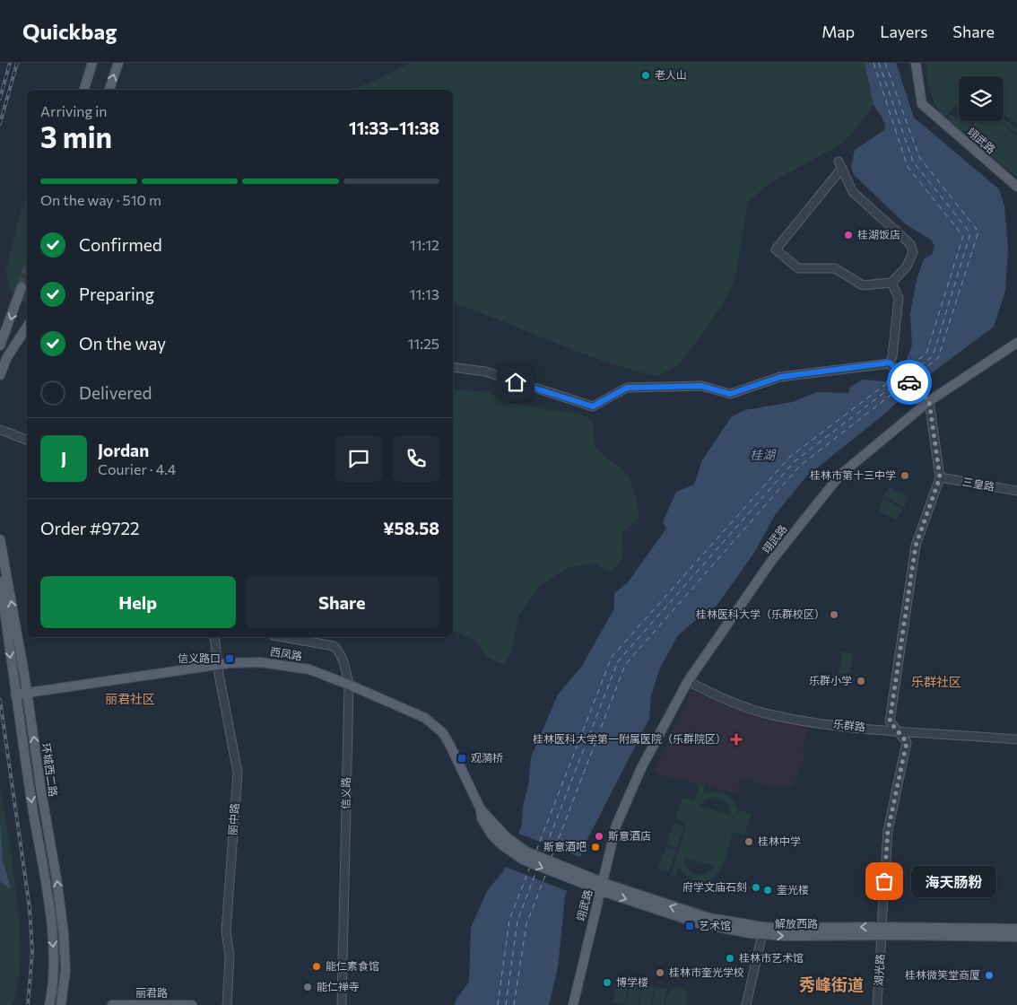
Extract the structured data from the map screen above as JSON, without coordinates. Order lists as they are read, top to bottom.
{
  "streets": {
    "main road": [
      "翊武路",
      "西凤路",
      "环城西二路",
      "解放西路",
      "丽君路"
    ],
    "street": [
      "三皇路",
      "乐群路",
      "信义路",
      "丽中路",
      "湖光路"
    ]
  },
  "crossings": [
    ["翊武路", "乐群路"],
    ["翊武路", "解放西路"],
    ["西凤路", "环城西二路"],
    ["西凤路", "信义路"],
    ["西凤路", "丽中路"],
    ["西凤路", "解放西路"],
    ["乐群路", "湖光路"],
    ["解放西路", "湖光路"]
  ],
  "districts": ["乐群社区", "丽君社区", "秀峰街道"],
  "water": ["桂湖"],
  "places": {
    "other": [
      "老人山",
      "桂湖饭店",
      "桂林市第十三中学",
      "桂林医科大学（乐群校区）",
      "乐群小学",
      "斯意酒店",
      "桂林中学",
      "斯意酒吧",
      "海天肠粉",
      "府学文庙石刻",
      "奎光楼",
      "桂林市艺术馆",
      "能仁素食馆",
      "桂林市奎光学校",
      "桂林微笑堂商厦",
      "博学楼",
      "能仁禅寺"
    ],
    "transit": ["信义路口", "观漪桥", "艺术馆"],
    "health": ["桂林医科大学第一附属医院（乐群院区）"]
  },
  "page": {
    "header": "Quickbag",
    "nav": ["Map", "Layers", "Share"],
    "heading": ["3 min", "Arriving in", "11:33–11:38"],
    "panel": [
      "Jordan",
      "Courier · 4.4",
      "Order #9722",
      "¥58.58"
    ],
    "bar": "On the way · 510 m",
    "list": [
      ["Confirmed", "11:12"],
      ["Preparing", "11:13"],
      ["On the way", "11:25"],
      "Delivered"
    ],
    "round": "J",
    "buttons": ["Help", "Share"],
    "bubble": "海天肠粉"
  }
}
